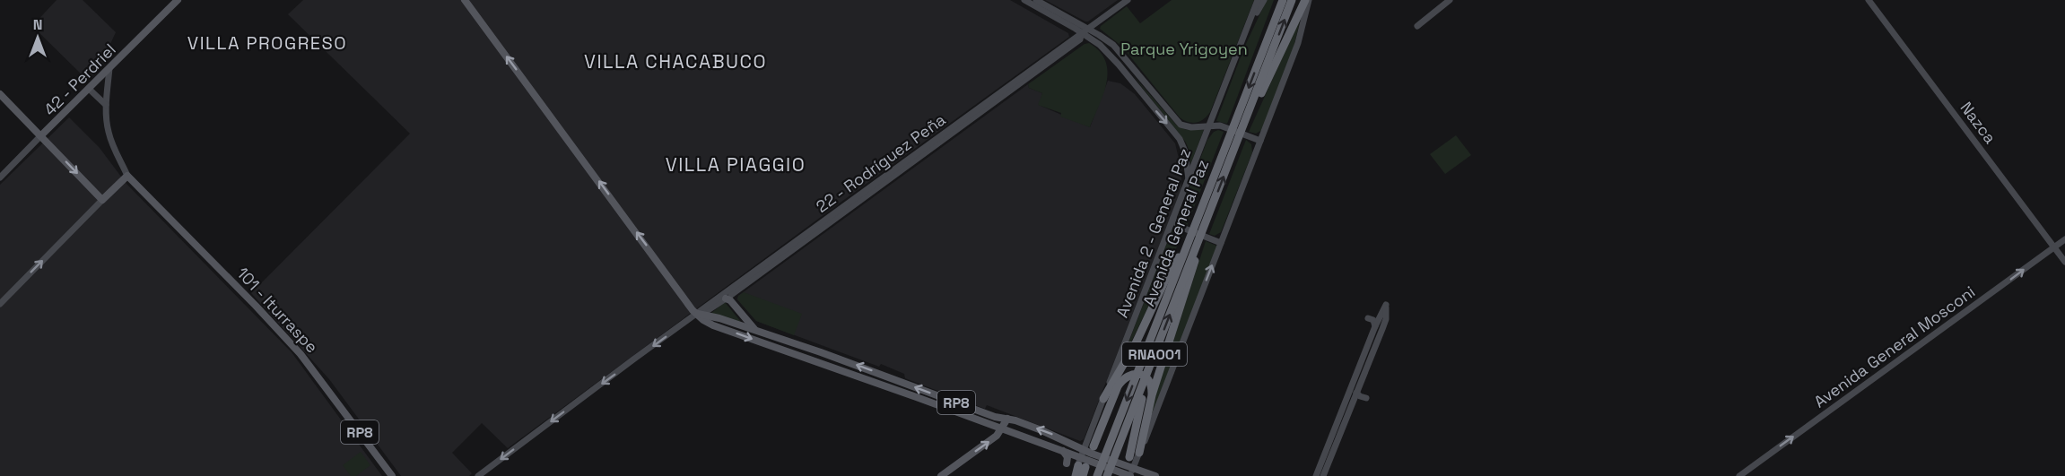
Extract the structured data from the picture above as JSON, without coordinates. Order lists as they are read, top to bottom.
{
  "streets": {
    "highway": ["Avenida General Paz", "RNA001"],
    "main road": ["42 - Perdriel", "101 - Iturraspe", "RP8"],
    "street": [
      "Nazca",
      "22 - Rodríguez Peña",
      "Avenida 2 - General Paz",
      "Avenida General Mosconi"
    ]
  },
  "crossings": [
    ["Nazca", "Avenida General Mosconi"],
    ["22 - Rodríguez Peña", "RP8"],
    ["Avenida 2 - General Paz", "RP8"]
  ],
  "one_way": ["Avenida General Mosconi"],
  "districts": ["VILLA PROGRESO", "VILLA CHACABUCO", "VILLA PIAGGIO"],
  "parks": ["Parque Yrigoyen"],
  "north": "top"
}
